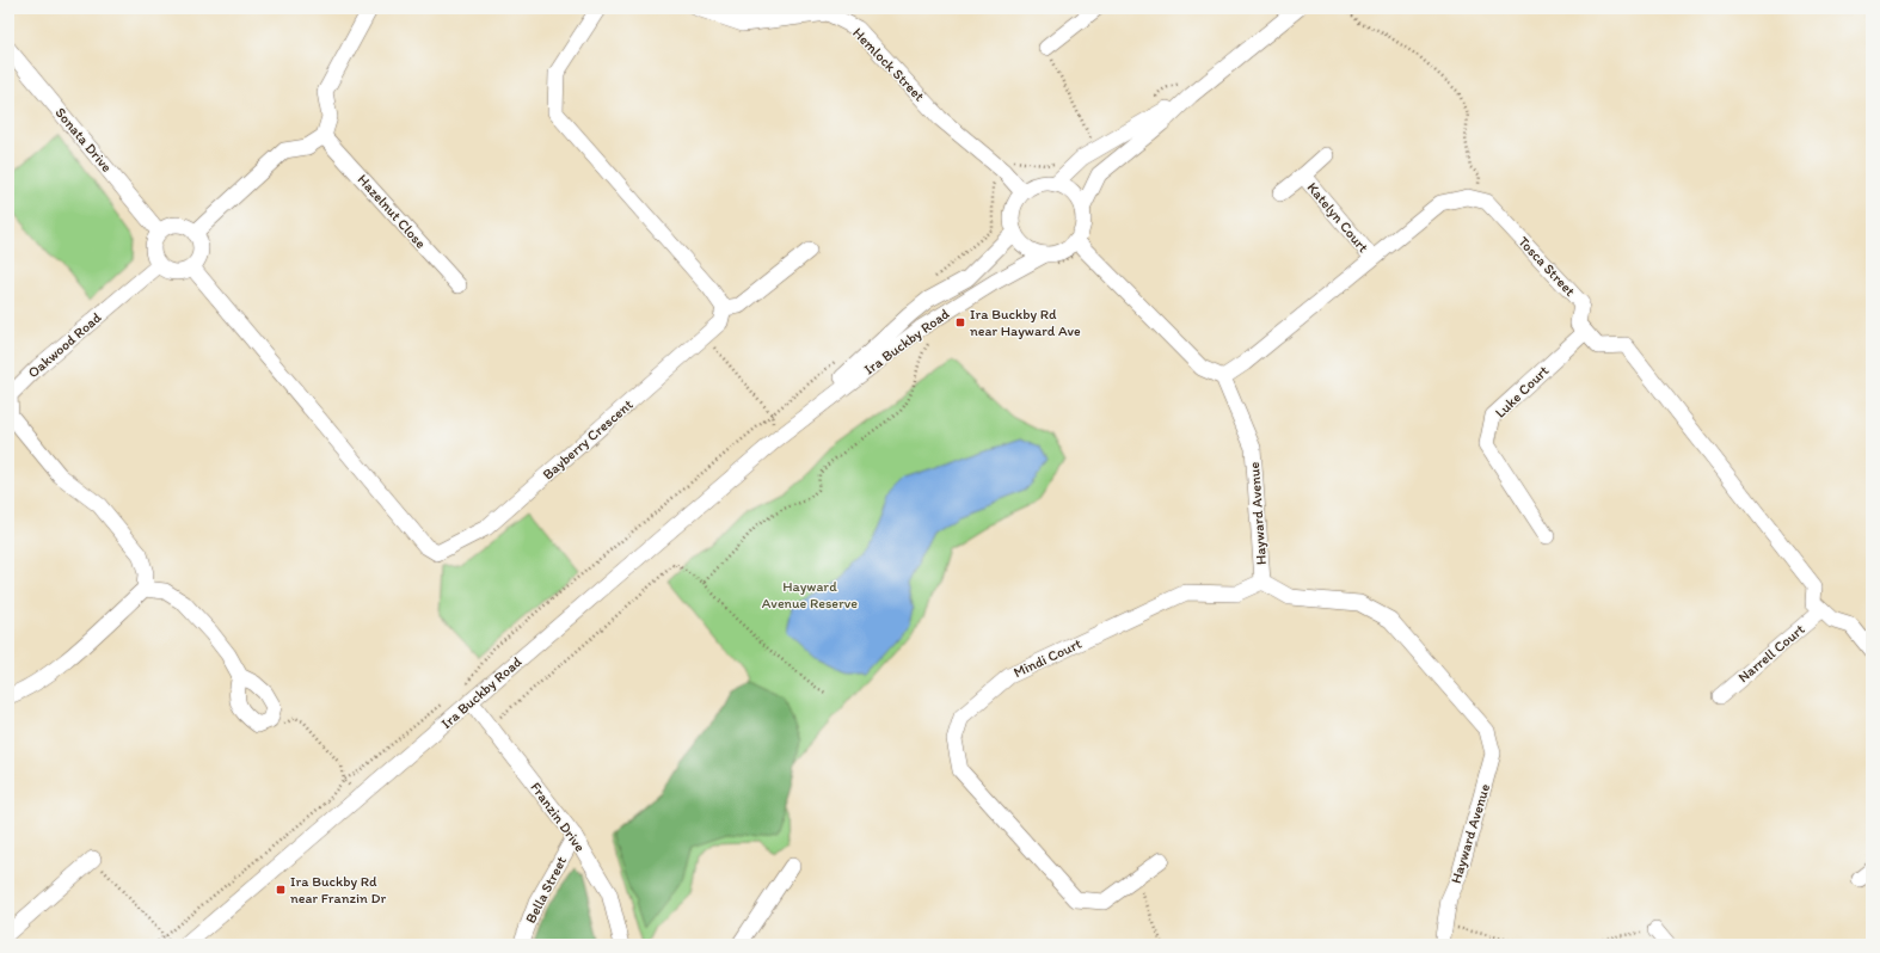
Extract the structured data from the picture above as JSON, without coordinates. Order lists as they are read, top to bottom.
{
  "streets": {
    "street": [
      "Hemlock Street",
      "Sonata Drive",
      "Hazelnut Close",
      "Katelyn Court",
      "Tosca Street",
      "Ira Buckby Road",
      "Oakwood Road",
      "Luke Court",
      "Bayberry Crescent",
      "Hayward Avenue",
      "Narrell Court",
      "Mindi Court",
      "Franzin Drive",
      "Bella Street"
    ]
  },
  "crossings": [
    ["Hemlock Street", "Ira Buckby Road"],
    ["Sonata Drive", "Oakwood Road"],
    ["Sonata Drive", "Bayberry Crescent"],
    ["Katelyn Court", "Tosca Street"],
    ["Tosca Street", "Luke Court"],
    ["Tosca Street", "Hayward Avenue"],
    ["Ira Buckby Road", "Franzin Drive"],
    ["Oakwood Road", "Bayberry Crescent"],
    ["Hayward Avenue", "Mindi Court"],
    ["Franzin Drive", "Bella Street"]
  ],
  "parks": ["Hayward Avenue Reserve"],
  "places": {
    "transit": ["Ira Buckby Rd near Hayward Ave", "Ira Buckby Rd near Franzin Dr"]
  }
}
